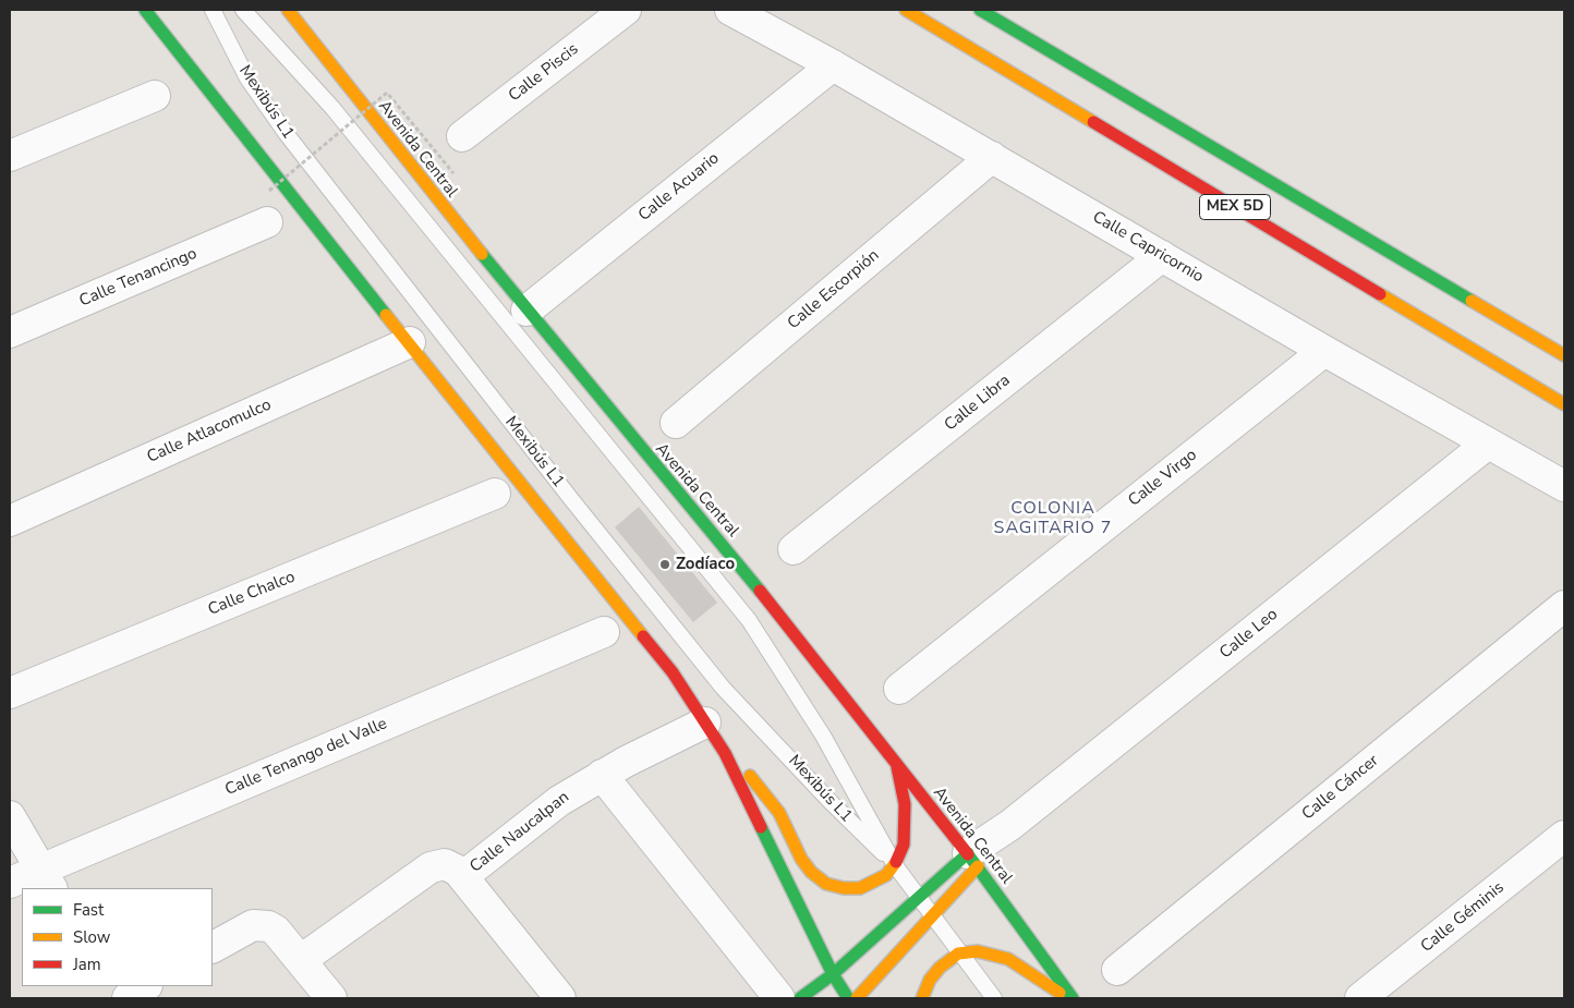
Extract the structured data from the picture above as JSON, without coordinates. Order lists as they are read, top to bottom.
{
  "streets": {
    "main road": ["Avenida Central", "MEX 5D"],
    "street": [
      "Calle Piscis",
      "Calle Acuario",
      "Calle Capricornio",
      "Calle Tenancingo",
      "Calle Escorpión",
      "Calle Libra",
      "Calle Atlacomulco",
      "Calle Virgo",
      "Calle Chalco",
      "Calle Leo",
      "Calle Tenango del Valle",
      "Calle Cáncer",
      "Calle Naucalpan",
      "Calle Géminis"
    ],
    "lane": ["Mexibús L1"]
  },
  "crossings": [
    ["Avenida Central", "Calle Acuario"],
    ["Avenida Central", "Calle Leo"],
    ["Calle Acuario", "Calle Capricornio"],
    ["Calle Capricornio", "Calle Escorpión"],
    ["Calle Capricornio", "Calle Libra"],
    ["Calle Capricornio", "Calle Virgo"],
    ["Calle Capricornio", "Calle Leo"]
  ],
  "districts": ["COLONIA SAGITARIO 7"],
  "places": ["Zodíaco"],
  "legend": ["Fast", "Slow", "Jam"]
}
